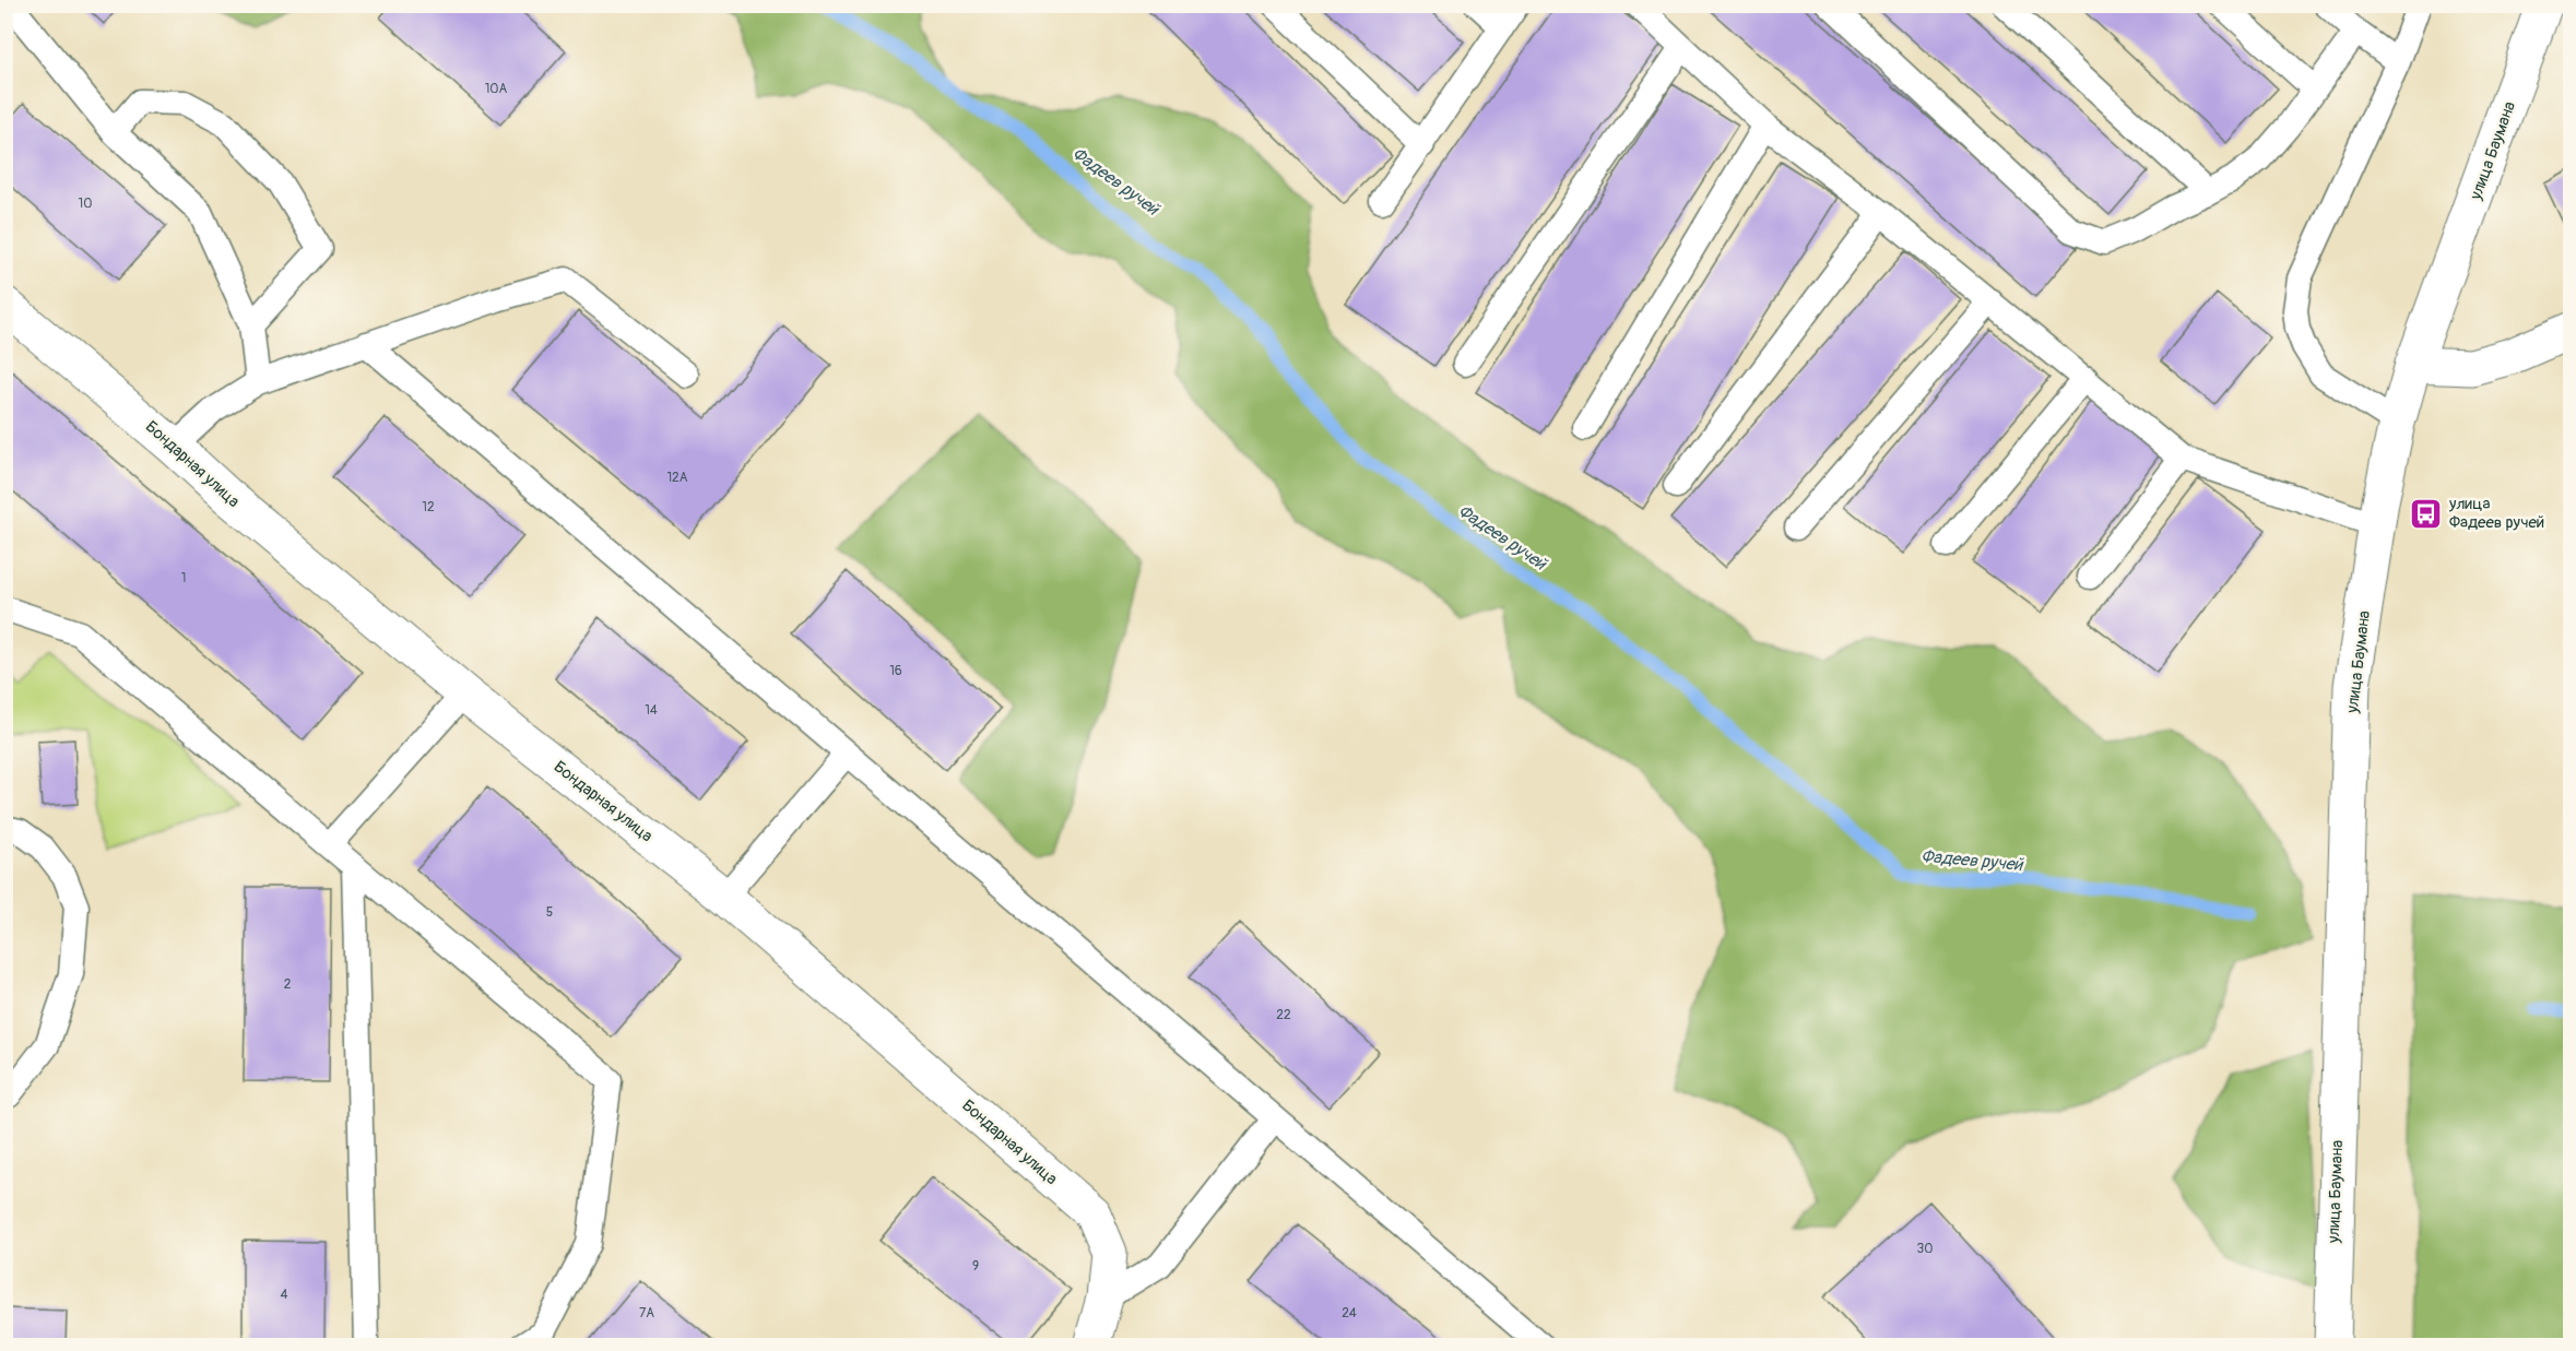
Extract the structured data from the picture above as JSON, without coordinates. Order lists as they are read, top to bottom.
{
  "streets": {
    "street": ["улица Баумана", "Бондарная улица"]
  },
  "water": ["Фадеев ручей"],
  "places": {
    "bus stop": ["улица Фадеев ручей"]
  },
  "house_numbers": [
    "10А",
    "10",
    "12А",
    "12",
    "1",
    "16",
    "14",
    "5",
    "2",
    "22",
    "30",
    "9",
    "4",
    "7А",
    "24"
  ]
}
